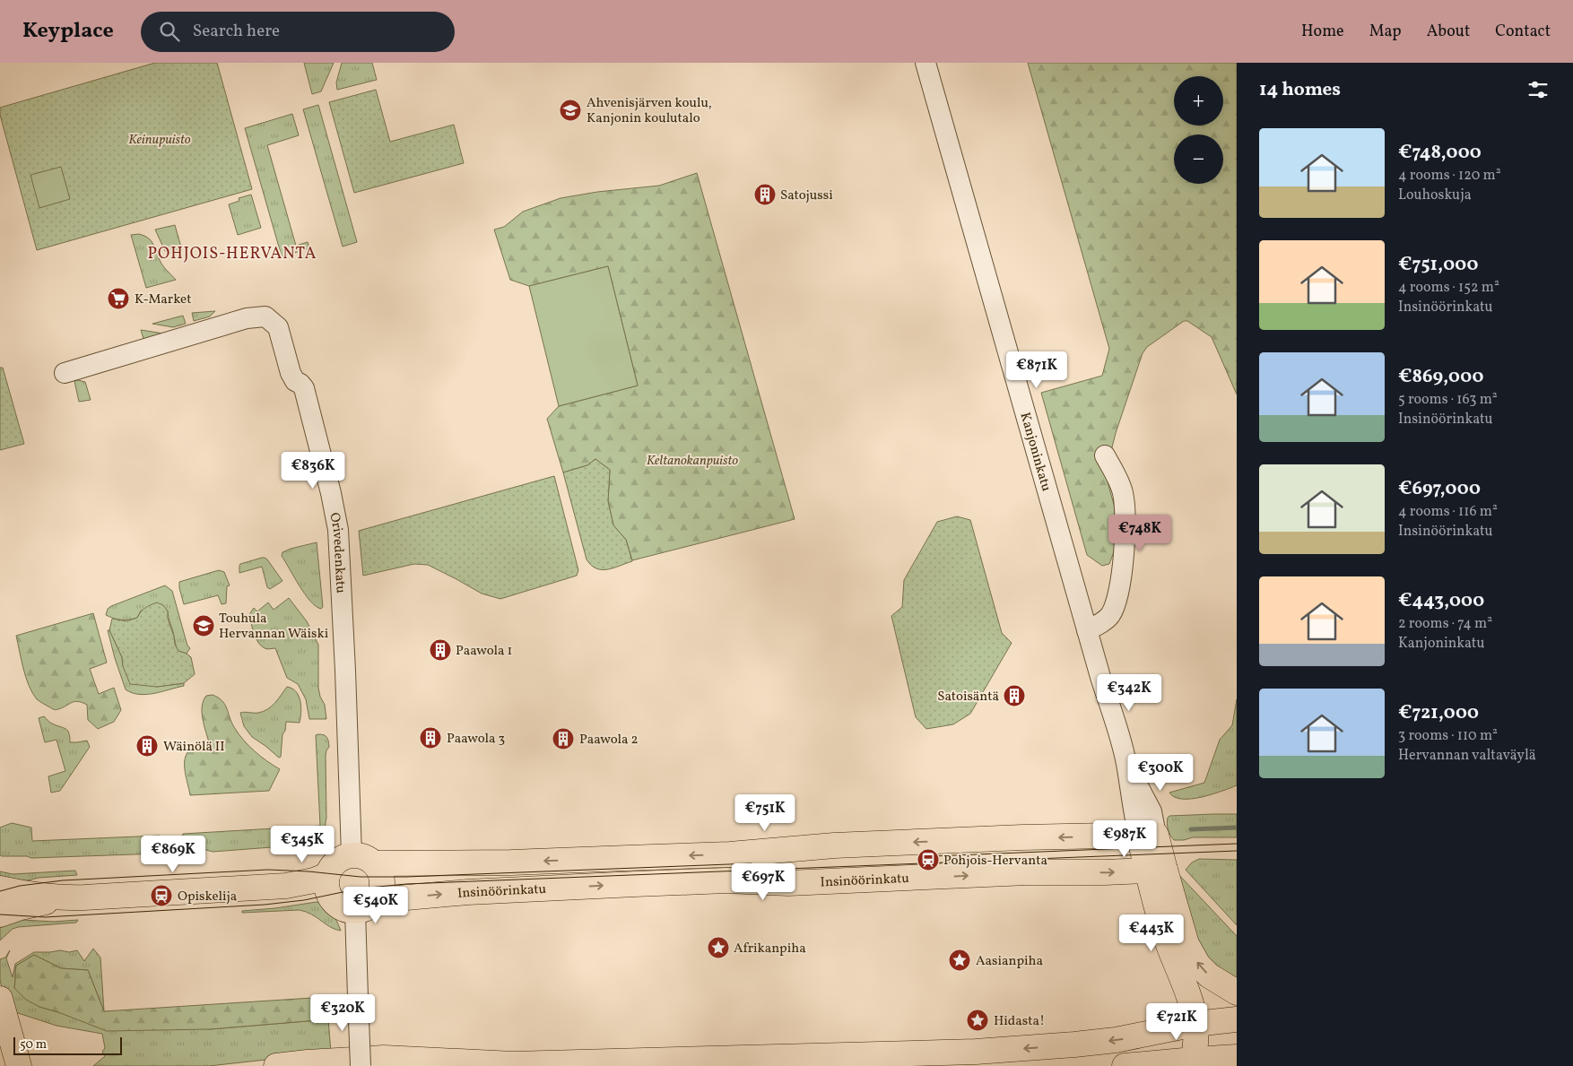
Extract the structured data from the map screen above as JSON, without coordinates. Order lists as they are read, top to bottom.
{
  "streets": {
    "main road": ["Kanjoninkatu", "Insinöörinkatu"],
    "street": ["Orivedenkatu"]
  },
  "crossings": [
    ["Kanjoninkatu", "Insinöörinkatu"],
    ["Orivedenkatu", "Insinöörinkatu"]
  ],
  "districts": ["POHJOIS-HERVANTA"],
  "parks": ["Keinupuisto", "Keltanokanpuisto"],
  "places": {
    "school or university": ["Ahvenisjärven koulu, Kanjonin koulutalo", "Touhula Hervannan Wäiski"],
    "building": [
      "Satojussi",
      "Paawola 1",
      "Satoisäntä",
      "Paawola 3",
      "Paawola 2",
      "Wäinölä II"
    ],
    "supermarket": ["K-Market"],
    "station": ["Pohjois-Hervanta", "Opiskelija"],
    "place": ["Afrikanpiha", "Aasianpiha", "Hidasta!"]
  },
  "scale_bar": "50 m",
  "page": {
    "header": "Keyplace",
    "search": "Search here",
    "nav": [
      "Home",
      "Map",
      "About",
      "Contact"
    ],
    "heading": "14 homes",
    "map_buttons": ["+", "−"],
    "list": [
      {
        "name": "€748,000",
        "note": "4 rooms · 120 m² · Louhoskuja"
      },
      {
        "name": "€751,000",
        "note": "4 rooms · 152 m² · Insinöörinkatu"
      },
      {
        "name": "€869,000",
        "note": "5 rooms · 163 m² · Insinöörinkatu"
      },
      {
        "name": "€697,000",
        "note": "4 rooms · 116 m² · Insinöörinkatu"
      },
      {
        "name": "€443,000",
        "note": "2 rooms · 74 m² · Kanjoninkatu"
      },
      {
        "name": "€721,000",
        "note": "3 rooms · 110 m² · Hervannan valtaväylä"
      }
    ],
    "price": [
      "€871K",
      "€836K",
      "€748K",
      "€342K",
      "€300K",
      "€751K",
      "€987K",
      "€345K",
      "€869K",
      "€697K",
      "€540K",
      "€443K",
      "€320K",
      "€721K"
    ],
    "scale": "50 m"
  }
}
